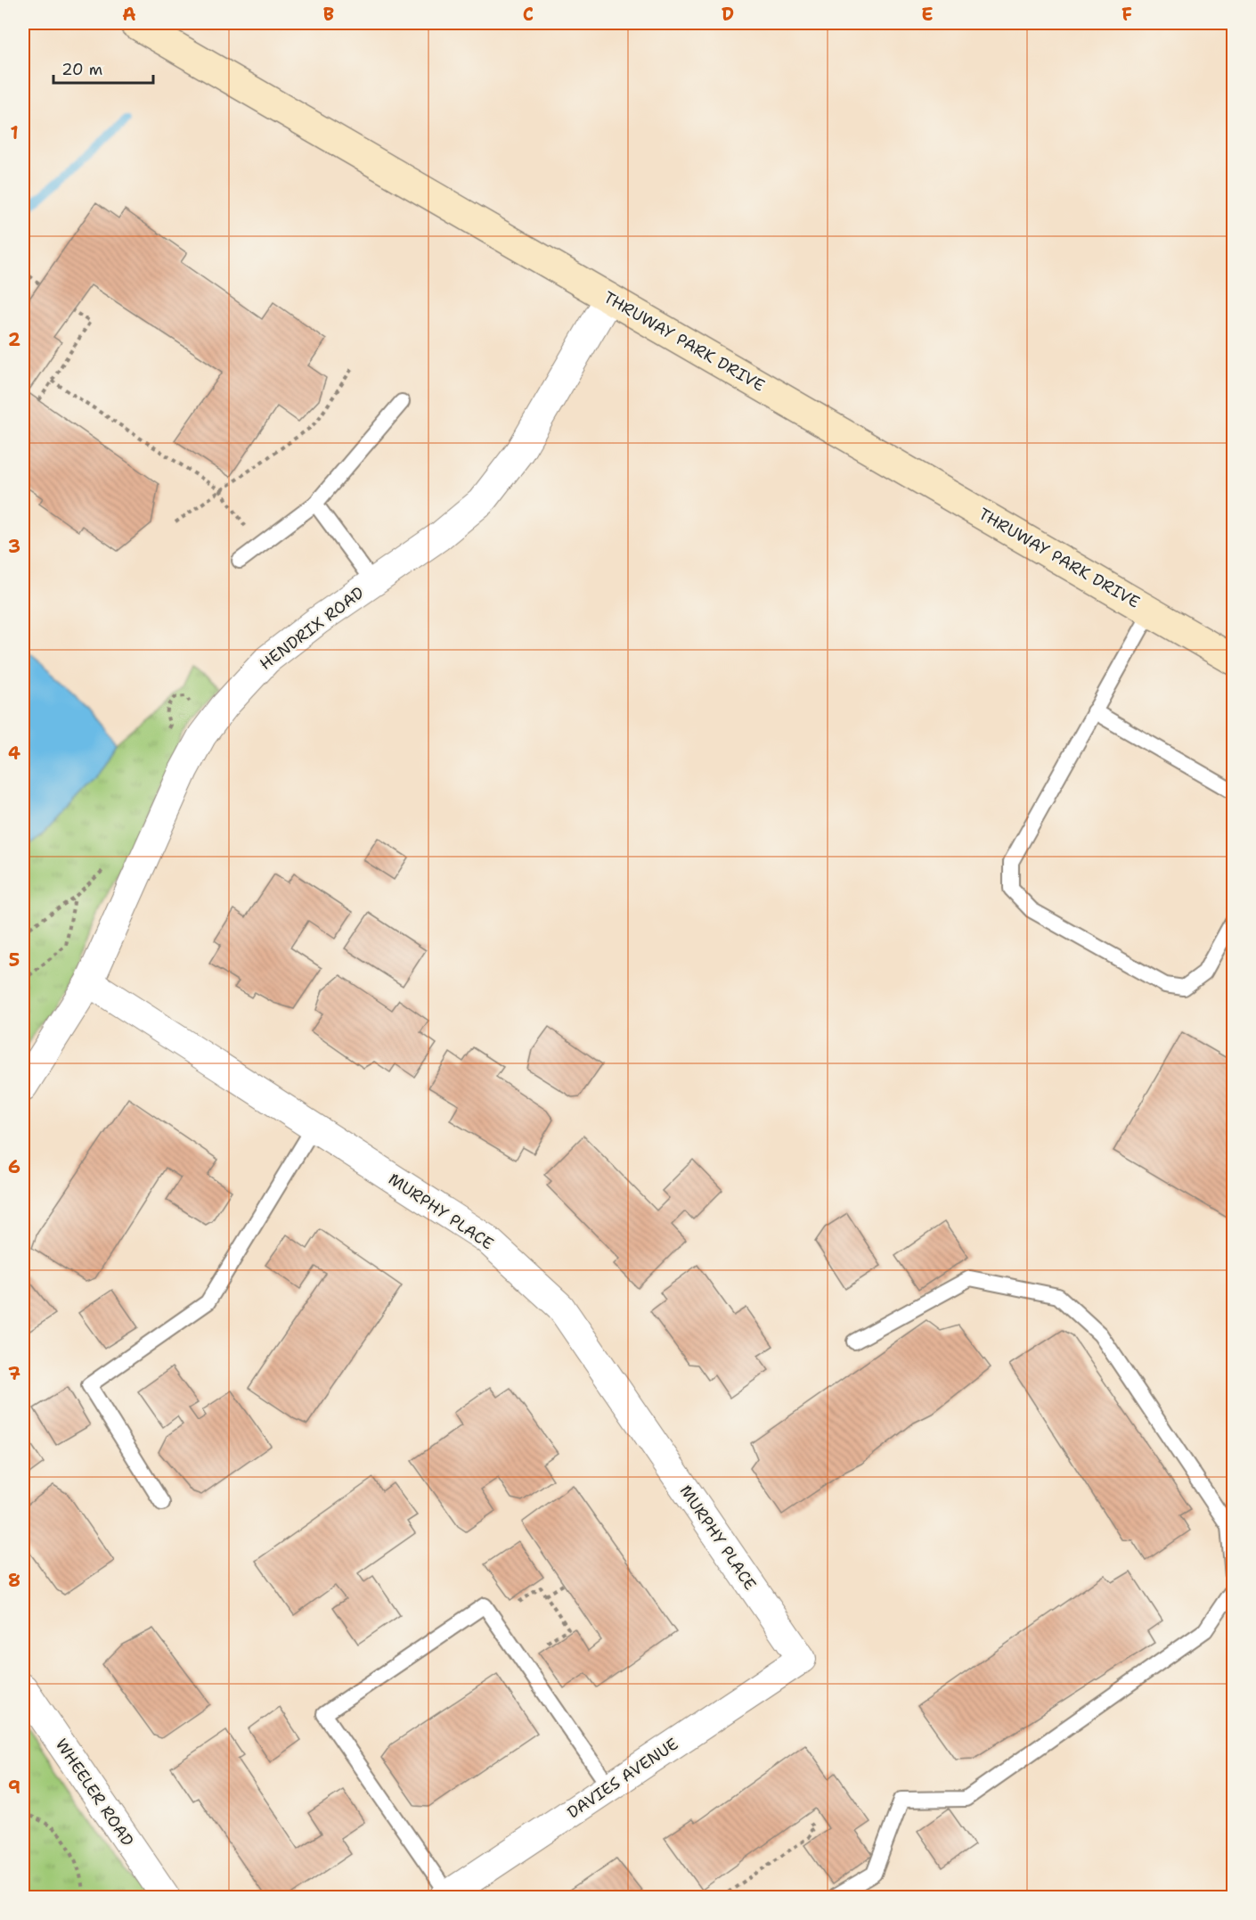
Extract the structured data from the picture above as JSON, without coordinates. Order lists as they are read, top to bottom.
{
  "streets": {
    "main road": ["THRUWAY PARK DRIVE"],
    "street": [
      "HENDRIX ROAD",
      "MURPHY PLACE",
      "DAVIES AVENUE",
      "WHEELER ROAD"
    ]
  },
  "crossings": [
    ["THRUWAY PARK DRIVE", "HENDRIX ROAD"],
    ["HENDRIX ROAD", "MURPHY PLACE"],
    ["MURPHY PLACE", "DAVIES AVENUE"]
  ],
  "scale_bar": "20 m",
  "grid": {
    "columns": [
      "A",
      "B",
      "C",
      "D",
      "E",
      "F"
    ],
    "rows": [
      "1",
      "2",
      "3",
      "4",
      "5",
      "6",
      "7",
      "8",
      "9"
    ]
  }
}
